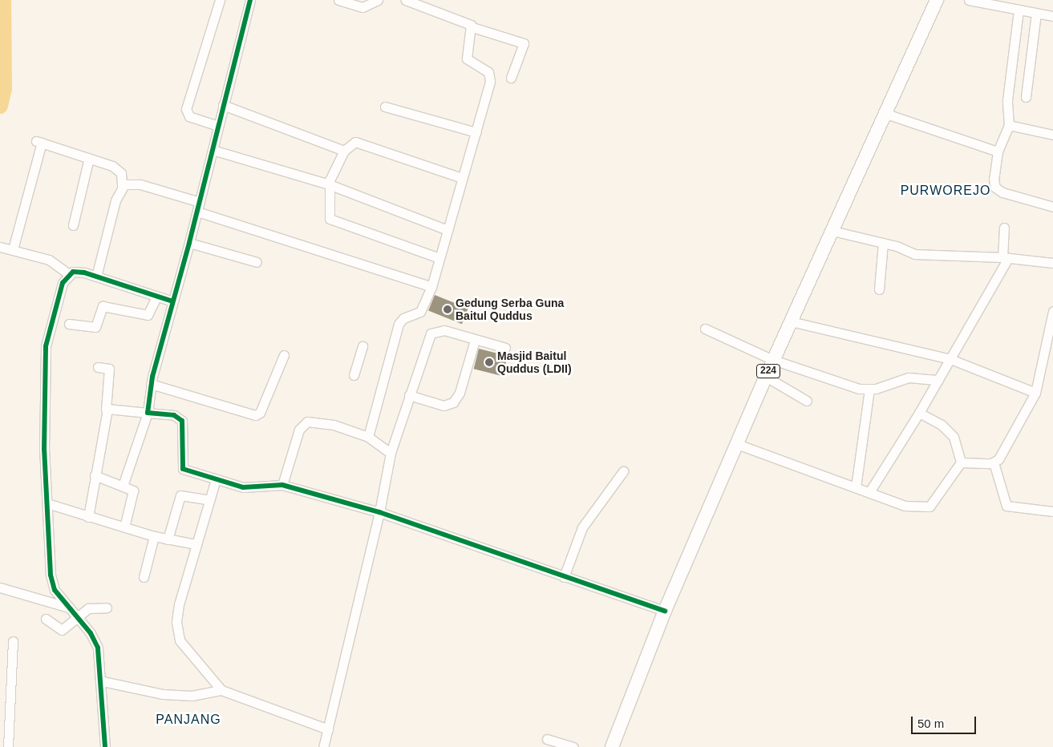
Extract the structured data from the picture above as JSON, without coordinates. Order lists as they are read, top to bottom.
{
  "streets": {
    "main road": ["224"]
  },
  "districts": ["PURWOREJO", "PANJANG"],
  "places": ["Gedung Serba Guna Baitul Quddus", "Masjid Baitul Quddus (LDII)"],
  "scale_bar": "50 m"
}
